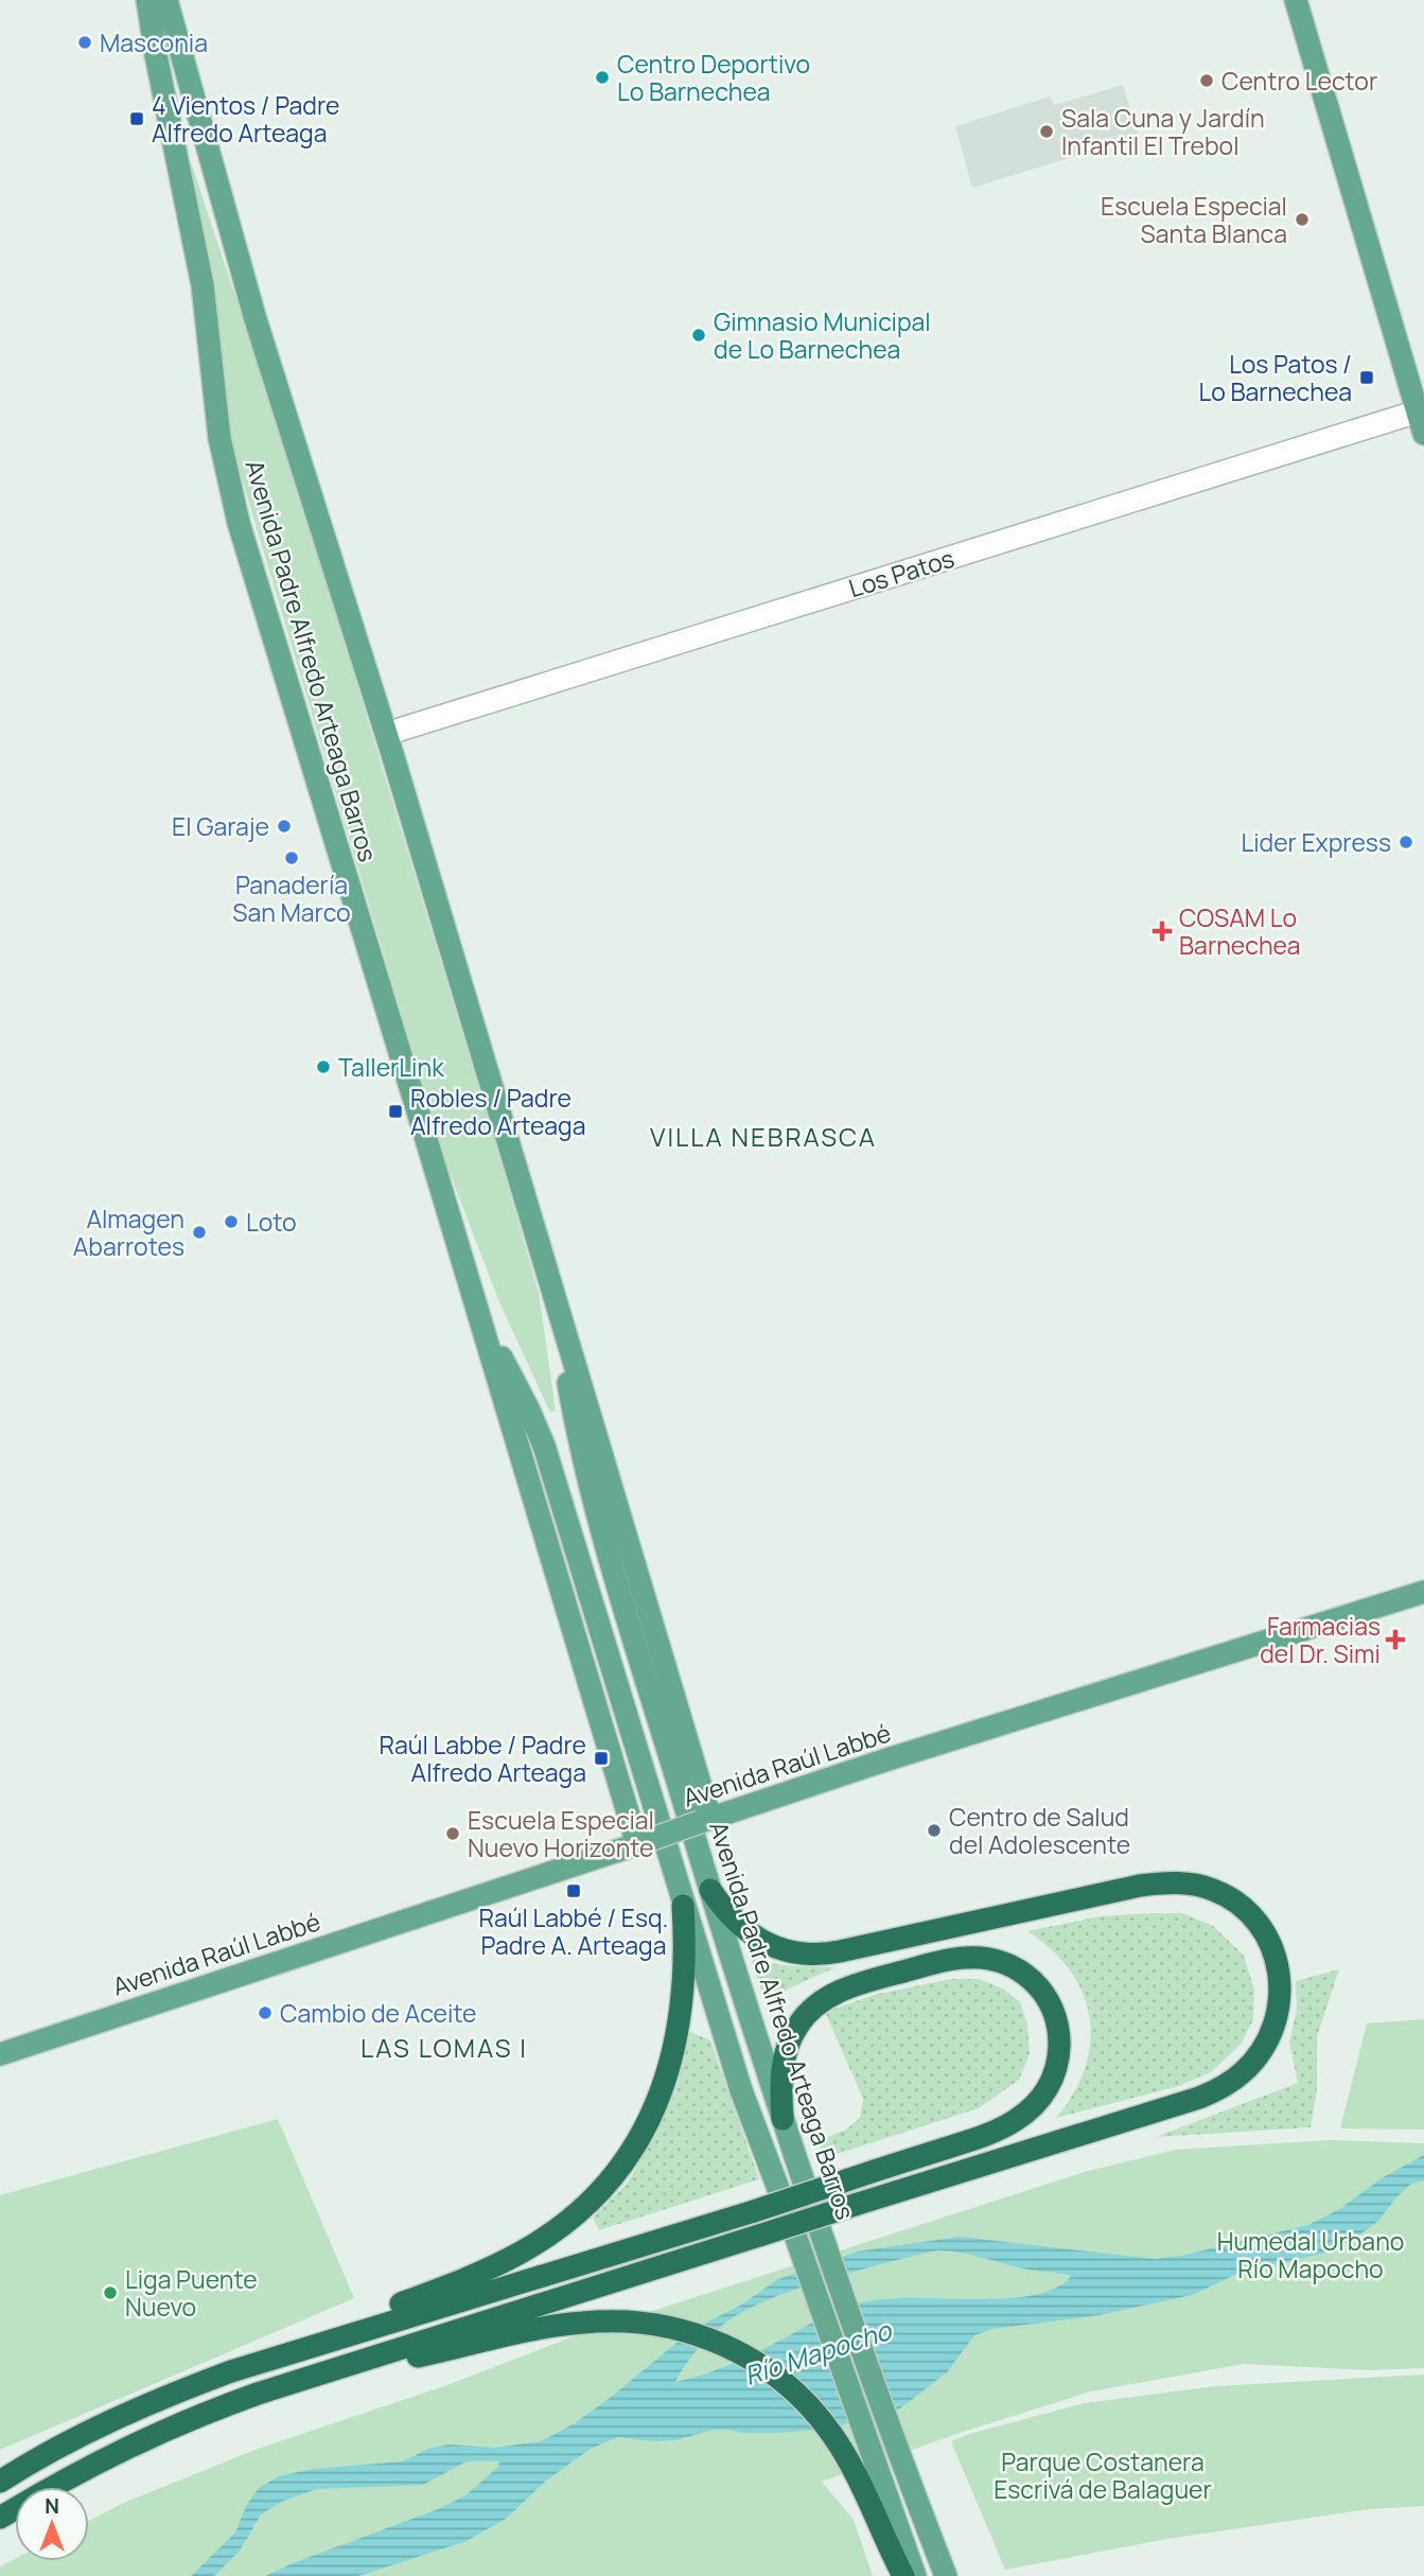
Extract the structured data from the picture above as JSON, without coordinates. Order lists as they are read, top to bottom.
{
  "streets": {
    "main road": ["Avenida Padre Alfredo Arteaga Barros", "Avenida Raúl Labbé"],
    "street": ["Los Patos"]
  },
  "crossings": [
    ["Los Patos", "Avenida Padre Alfredo Arteaga Barros"],
    ["Avenida Padre Alfredo Arteaga Barros", "Avenida Raúl Labbé"]
  ],
  "districts": ["VILLA NEBRASCA", "LAS LOMAS I"],
  "water": ["Río Mapocho"],
  "parks": ["Humedal Urbano Río Mapocho", "Parque Costanera Escrivá de Balaguer"],
  "places": {
    "other": [
      "Masconia",
      "Centro Deportivo Lo Barnechea",
      "Centro Lector",
      "Sala Cuna y Jardín Infantil El Trebol",
      "Escuela Especial Santa Blanca",
      "Gimnasio Municipal de Lo Barnechea",
      "El Garaje",
      "Lider Express",
      "Panadería San Marco",
      "TallerLink",
      "Loto",
      "Almagen Abarrotes",
      "Centro de Salud del Adolescente",
      "Escuela Especial Nuevo Horizonte",
      "Cambio de Aceite",
      "Liga Puente Nuevo"
    ],
    "transit": [
      "4 Vientos / Padre Alfredo Arteaga",
      "Los Patos / Lo Barnechea",
      "Robles / Padre Alfredo Arteaga",
      "Raúl Labbe / Padre Alfredo Arteaga",
      "Raúl Labbé / Esq. Padre A. Arteaga"
    ],
    "health": ["COSAM Lo Barnechea", "Farmacias del Dr. Simi"]
  },
  "north": "top"
}
